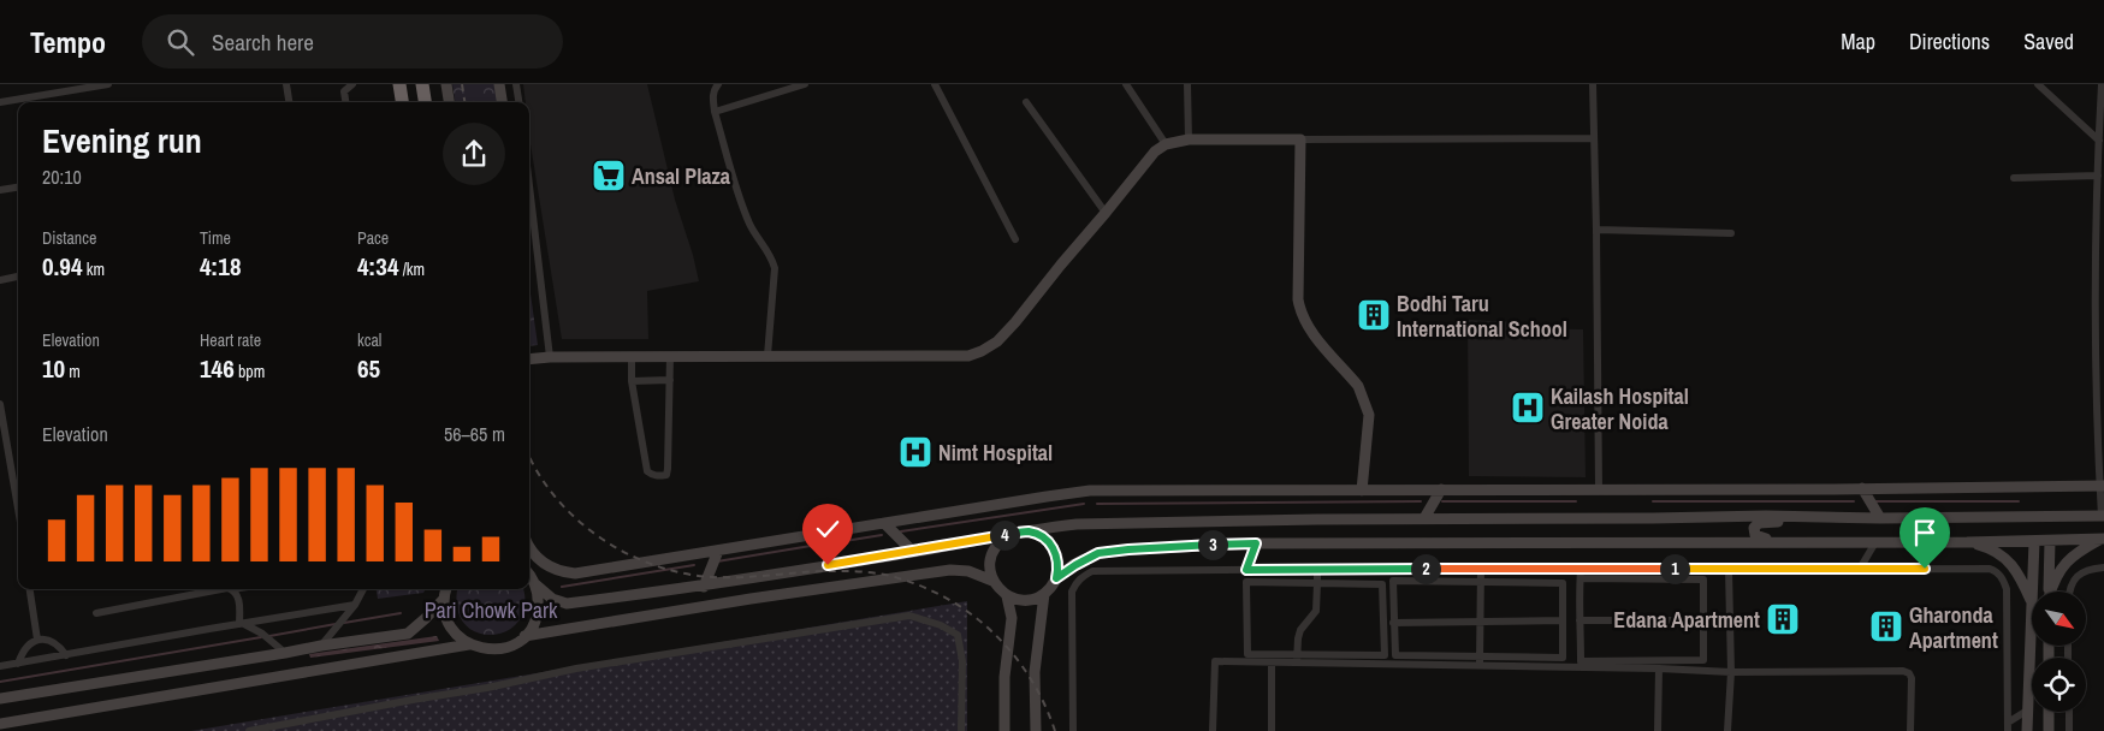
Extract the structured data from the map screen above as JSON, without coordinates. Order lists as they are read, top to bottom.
{
  "parks": ["Pari Chowk Park"],
  "places": {
    "supermarket": ["Ansal Plaza"],
    "building": ["Bodhi Taru International School", "Edana Apartment", "Gharonda Apartment"],
    "hospital": ["Kailash Hospital Greater Noida", "Nimt Hospital"]
  },
  "north": "bottom right",
  "page": {
    "header": "Tempo",
    "search": "Search here",
    "nav": ["Map", "Directions", "Saved"],
    "heading": ["Evening run", "20:10"],
    "stats": [
      ["Distance", "0.94 km"],
      ["Time", "4:18"],
      ["Pace", "4:34 /km"],
      ["Elevation", "10 m"],
      ["Heart rate", "146 bpm"],
      ["kcal", "65"]
    ],
    "chart": ["Elevation", "56–65 m"],
    "pins": [
      "4",
      "3",
      "1",
      "2"
    ]
  }
}
